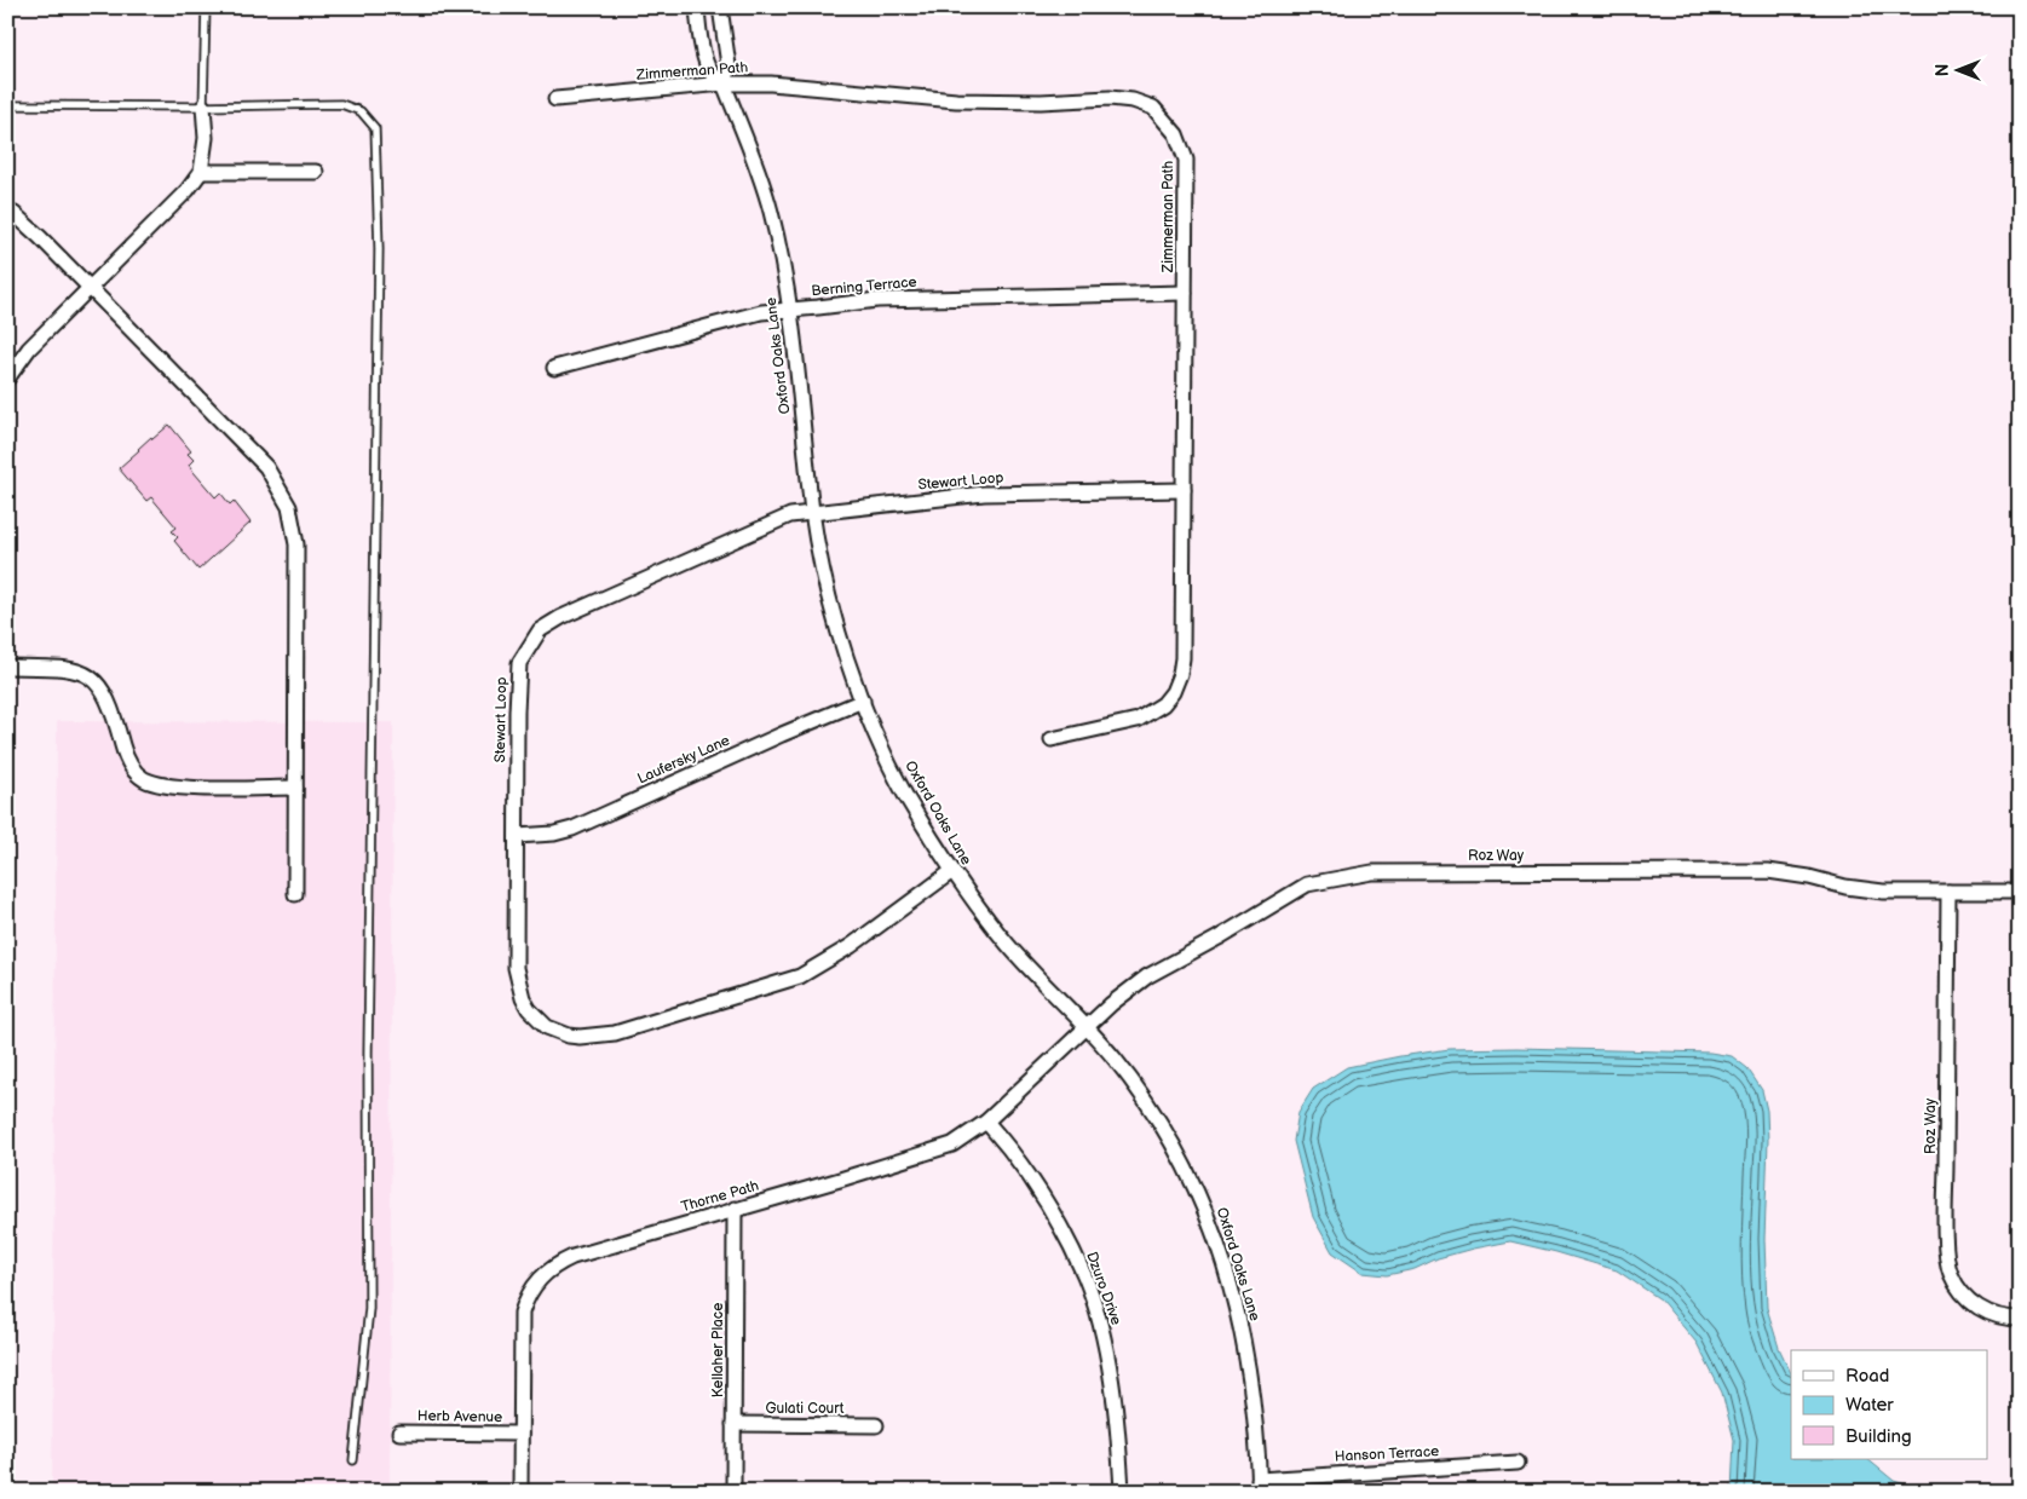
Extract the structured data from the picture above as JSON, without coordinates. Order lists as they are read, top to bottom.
{
  "streets": {
    "street": [
      "Zimmerman Path",
      "Berning Terrace",
      "Oxford Oaks Lane",
      "Stewart Loop",
      "Laufersky Lane",
      "Roz Way",
      "Thorne Path",
      "Dzuro Drive",
      "Kellaher Place",
      "Gulati Court",
      "Herb Avenue",
      "Hanson Terrace"
    ]
  },
  "crossings": [
    ["Zimmerman Path", "Berning Terrace"],
    ["Zimmerman Path", "Oxford Oaks Lane"],
    ["Zimmerman Path", "Stewart Loop"],
    ["Berning Terrace", "Oxford Oaks Lane"],
    ["Oxford Oaks Lane", "Stewart Loop"],
    ["Oxford Oaks Lane", "Laufersky Lane"],
    ["Oxford Oaks Lane", "Roz Way"],
    ["Oxford Oaks Lane", "Thorne Path"],
    ["Oxford Oaks Lane", "Hanson Terrace"],
    ["Stewart Loop", "Laufersky Lane"],
    ["Roz Way", "Thorne Path"],
    ["Thorne Path", "Dzuro Drive"],
    ["Thorne Path", "Kellaher Place"],
    ["Thorne Path", "Herb Avenue"],
    ["Kellaher Place", "Gulati Court"]
  ],
  "legend": ["Road", "Water", "Building"],
  "north": "left"
}
